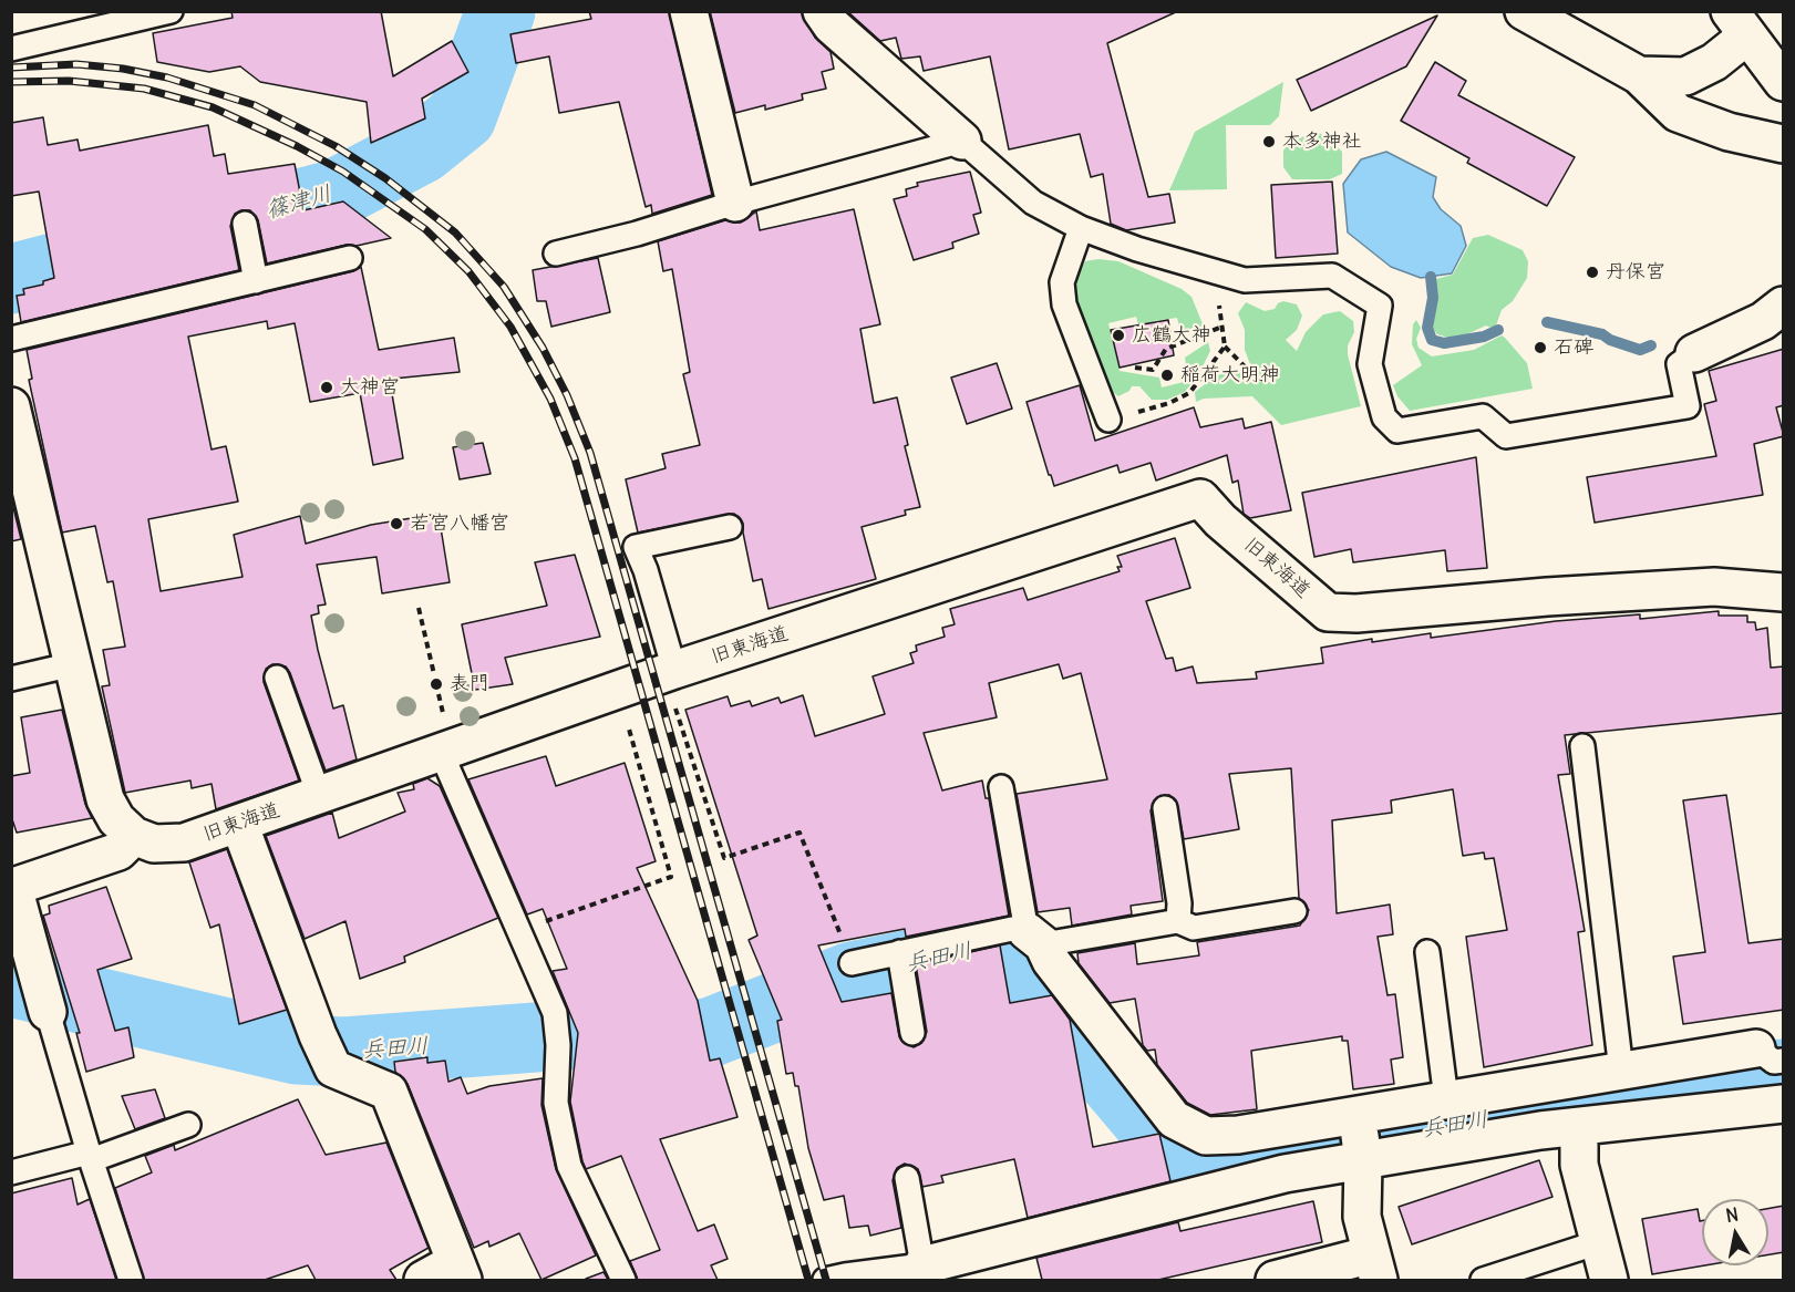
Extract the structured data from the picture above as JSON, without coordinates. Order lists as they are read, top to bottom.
{
  "streets": {
    "street": ["旧東海道"]
  },
  "water": ["篠津川", "兵田川"],
  "places": [
    "本多神社",
    "丹保宮",
    "広鶴大神",
    "石碑",
    "稲荷大明神",
    "大神宮",
    "若宮八幡宮",
    "表門"
  ],
  "north": "top"
}
